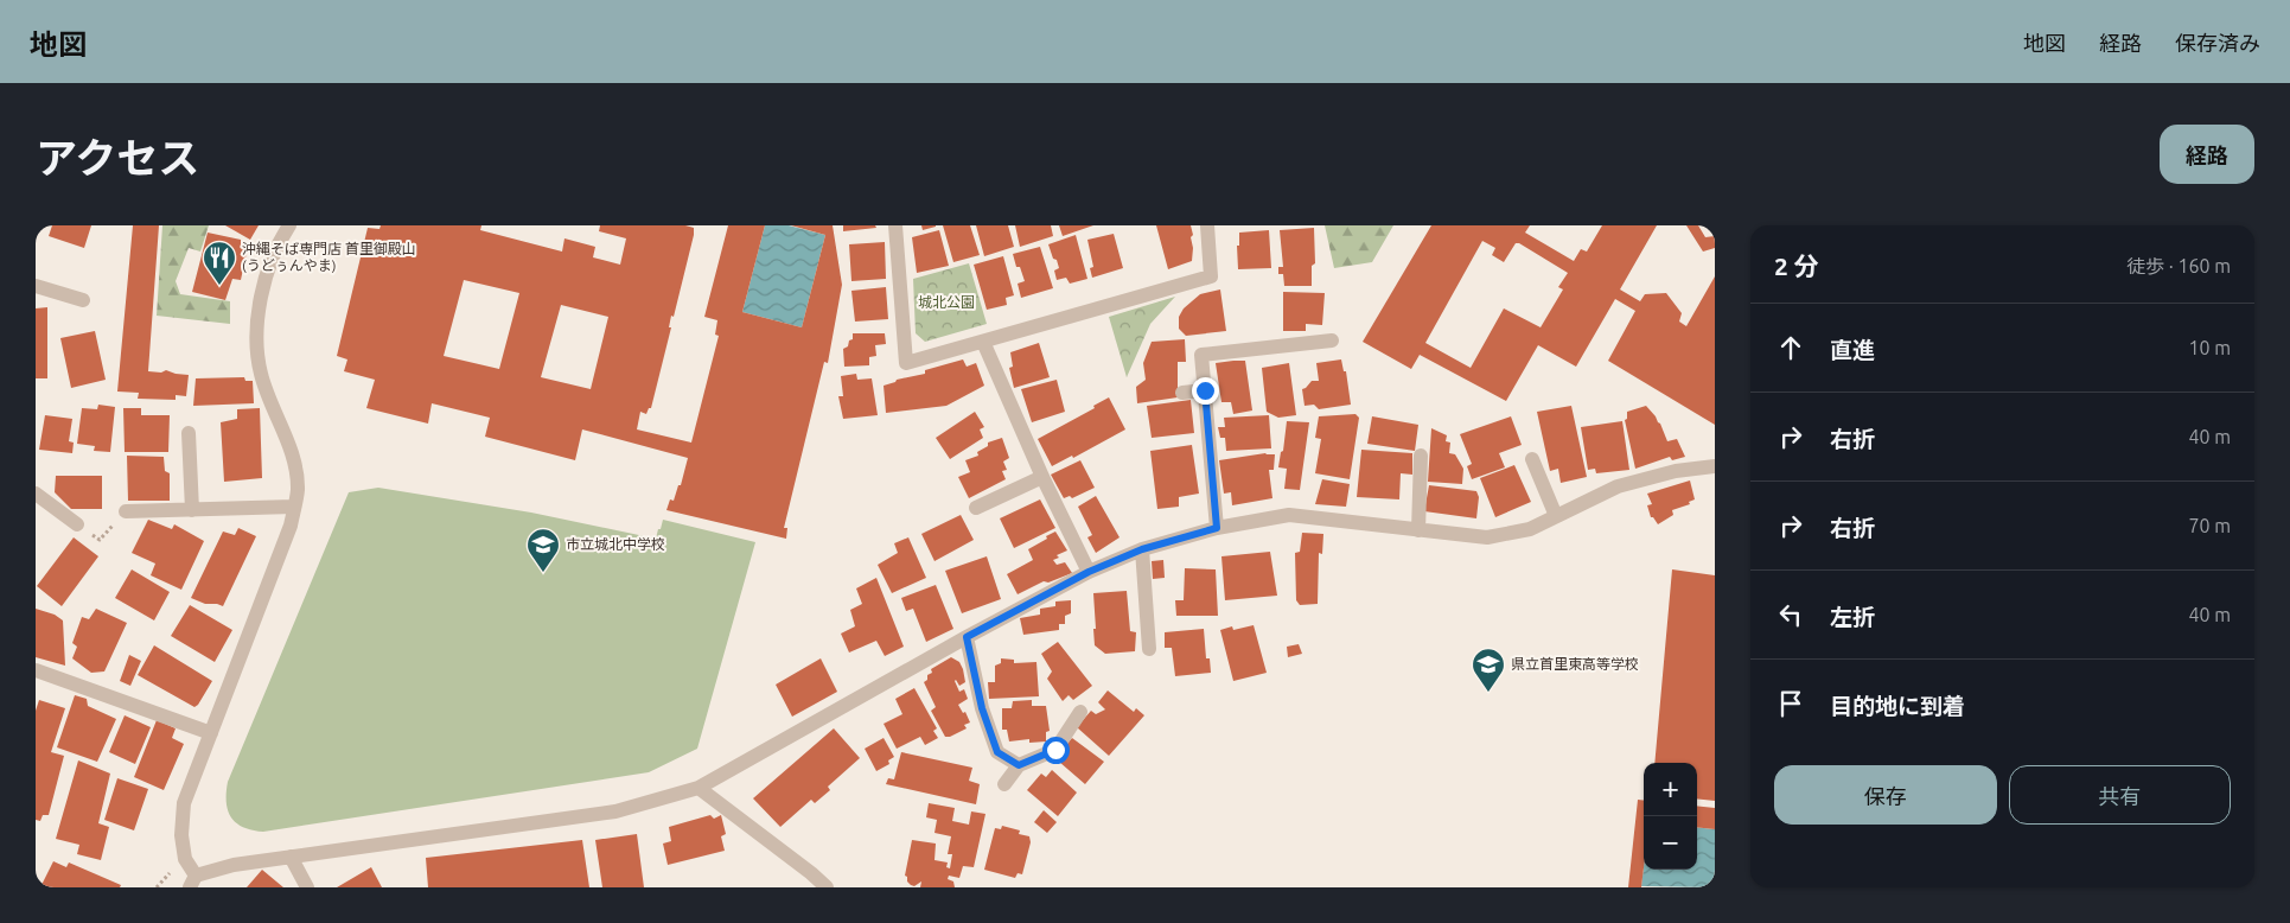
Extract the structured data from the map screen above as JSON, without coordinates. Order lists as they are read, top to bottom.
{
  "parks": ["城北公園"],
  "places": {
    "restaurant": ["沖縄そば専門店 首里御殿山 (うどぅんやま)"],
    "school or university": ["市立城北中学校", "県立首里東高等学校"]
  },
  "page": {
    "header": "地図",
    "nav": ["地図", "経路", "保存済み"],
    "title": "アクセス",
    "buttons": [
      "経路",
      ["保存", "共有"]
    ],
    "heading": ["2 分", "徒歩 · 160 m"],
    "list": [
      ["直進", "10 m"],
      ["右折", "40 m"],
      ["右折", "70 m"],
      ["左折", "40 m"],
      "目的地に到着"
    ],
    "map_buttons": ["+", "−"]
  }
}
